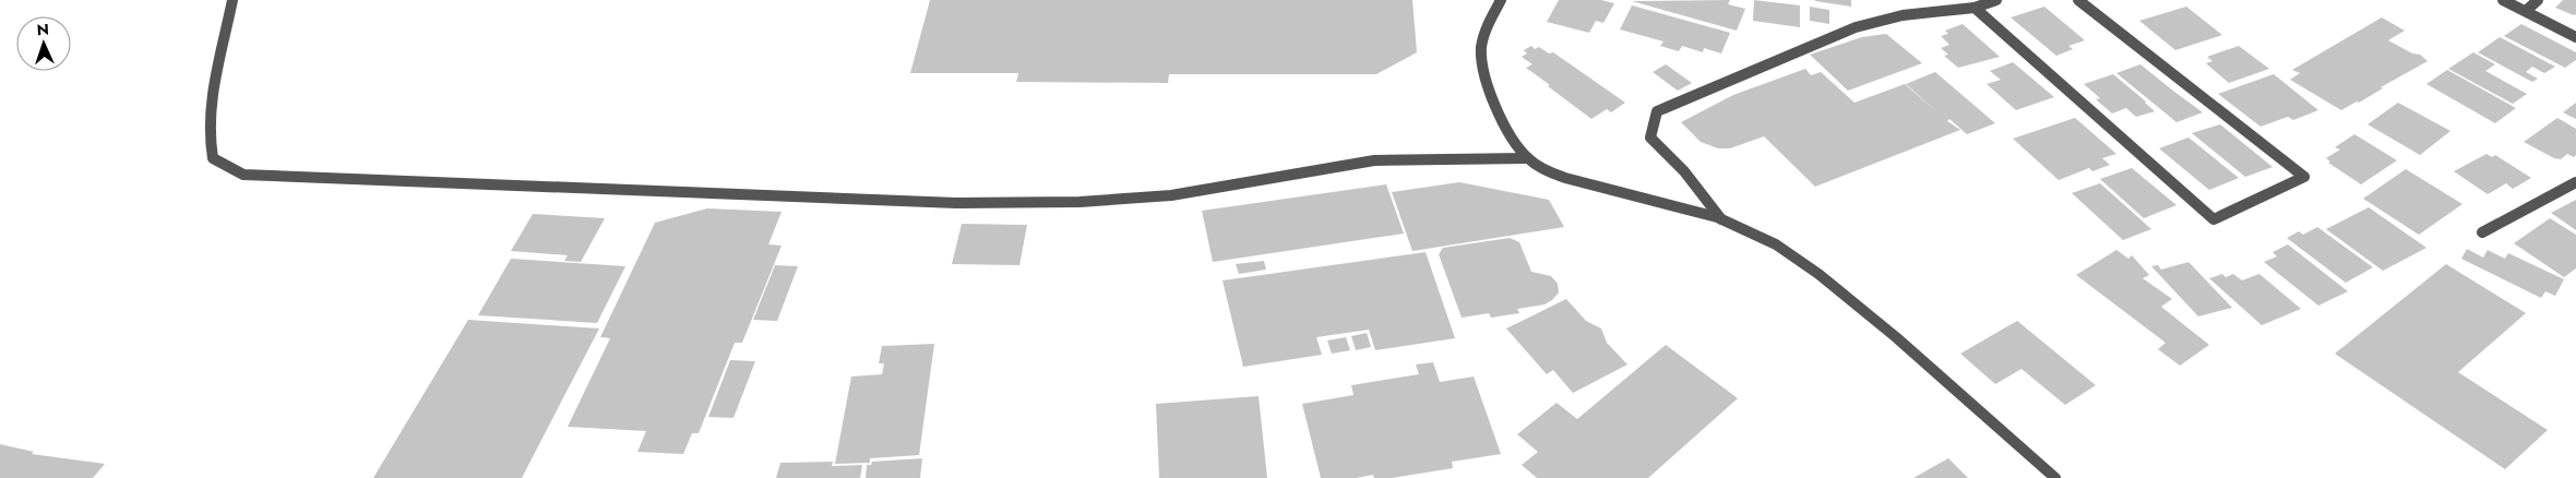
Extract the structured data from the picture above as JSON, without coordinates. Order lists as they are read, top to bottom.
{
  "north": "top"
}
